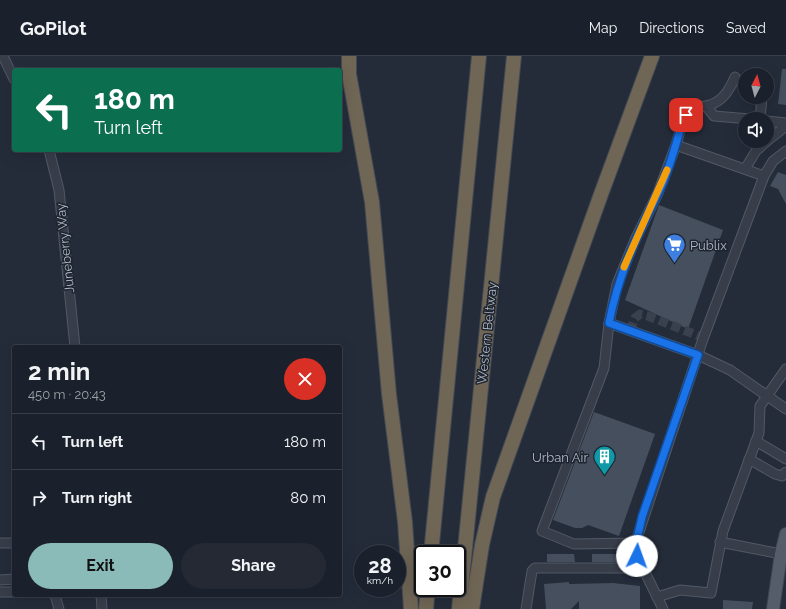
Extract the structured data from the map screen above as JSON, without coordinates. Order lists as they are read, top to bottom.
{
  "streets": {
    "highway": ["Western Beltway"],
    "street": ["Juneberry Way"]
  },
  "places": {
    "supermarket": ["Publix"],
    "building": ["Urban Air"]
  },
  "north": "top",
  "page": {
    "header": "GoPilot",
    "nav": ["Map", "Directions", "Saved"],
    "turn": ["180 m", "Turn left"],
    "heading": ["2 min", "450 m · 20:43"],
    "list": [
      {
        "name": "Turn left",
        "value": "180 m"
      },
      {
        "name": "Turn right",
        "value": "80 m"
      }
    ],
    "buttons": ["Exit", "Share"],
    "speed": "28 km/h",
    "limit": "30"
  }
}
